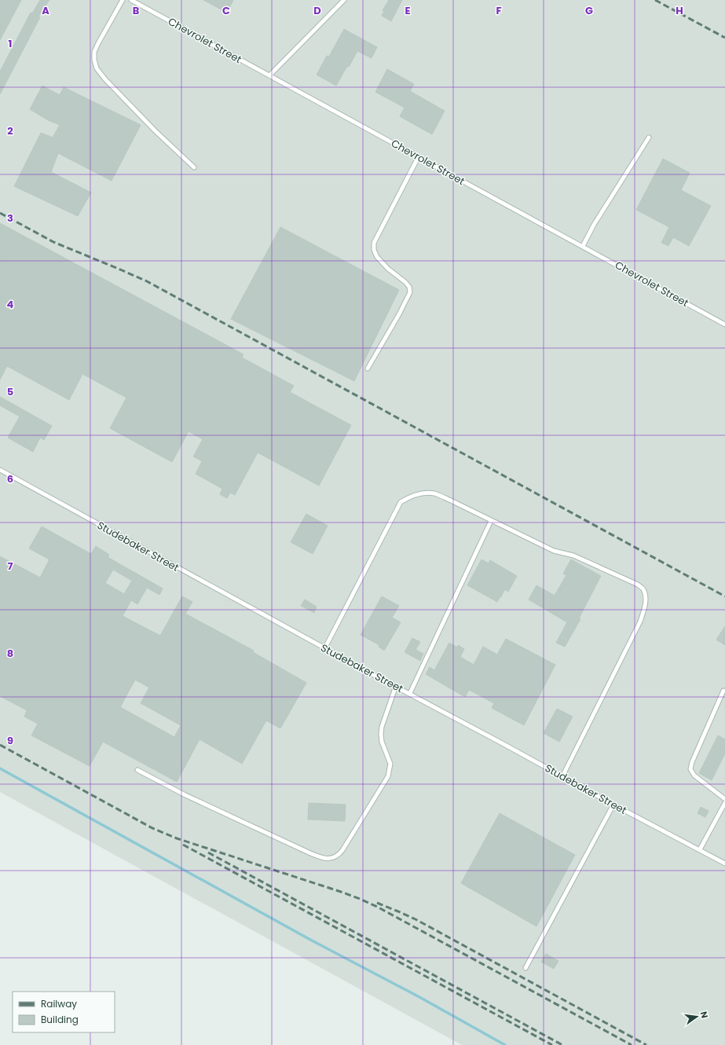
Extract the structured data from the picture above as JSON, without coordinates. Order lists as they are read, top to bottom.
{
  "streets": {
    "lane": ["Chevrolet Street", "Studebaker Street"]
  },
  "legend": ["Railway", "Building"],
  "north": "right",
  "grid": {
    "columns": [
      "A",
      "B",
      "C",
      "D",
      "E",
      "F",
      "G",
      "H"
    ],
    "rows": [
      "1",
      "2",
      "3",
      "4",
      "5",
      "6",
      "7",
      "8",
      "9"
    ]
  }
}
